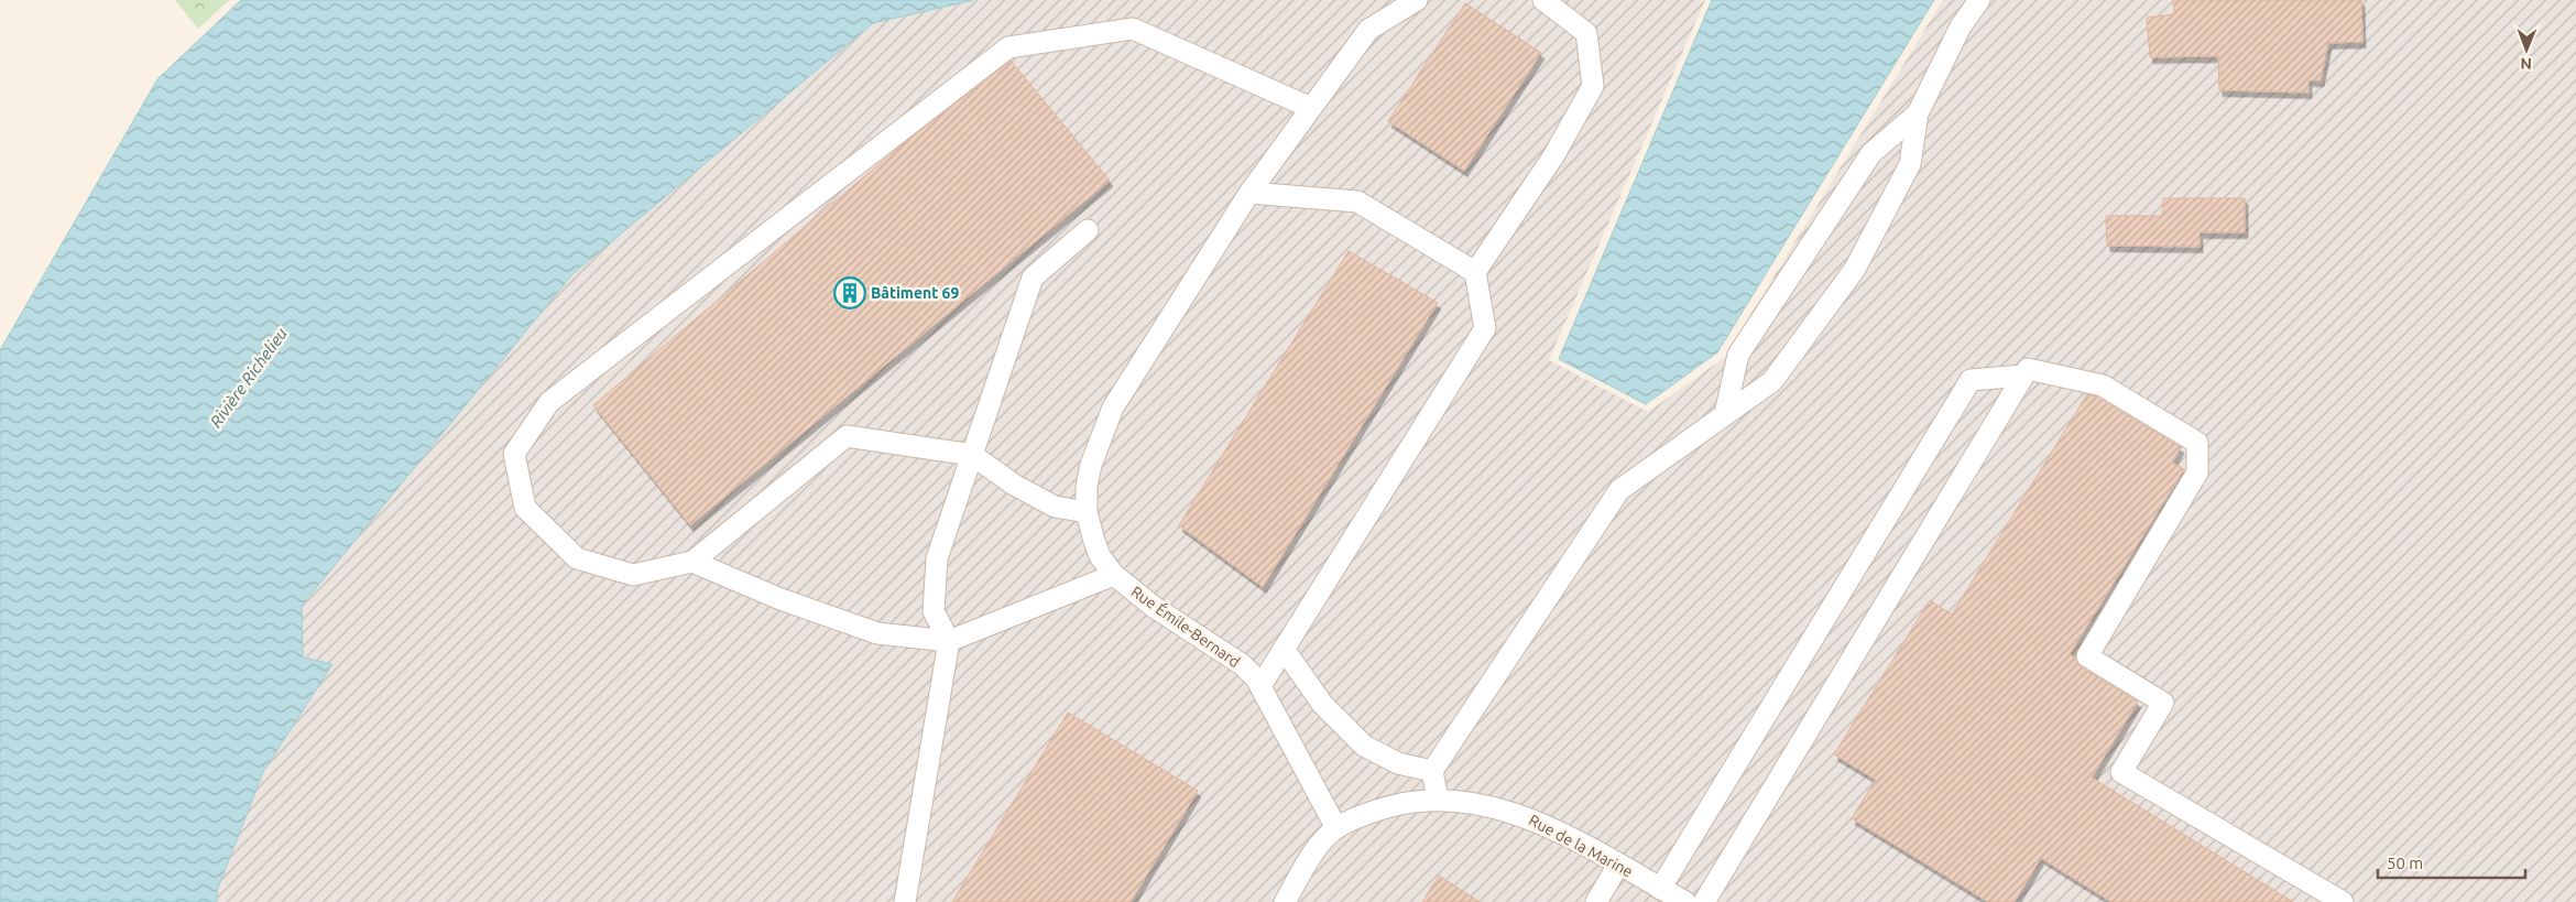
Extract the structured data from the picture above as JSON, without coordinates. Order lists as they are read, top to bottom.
{
  "streets": {
    "street": ["Rue Émile-Bernard", "Rue de la Marine"]
  },
  "crossings": [
    ["Rue Émile-Bernard", "Rue de la Marine"]
  ],
  "water": ["Rivière Richelieu"],
  "places": {
    "building": ["Bâtiment 69"]
  },
  "scale_bar": "50 m",
  "north": "bottom"
}
